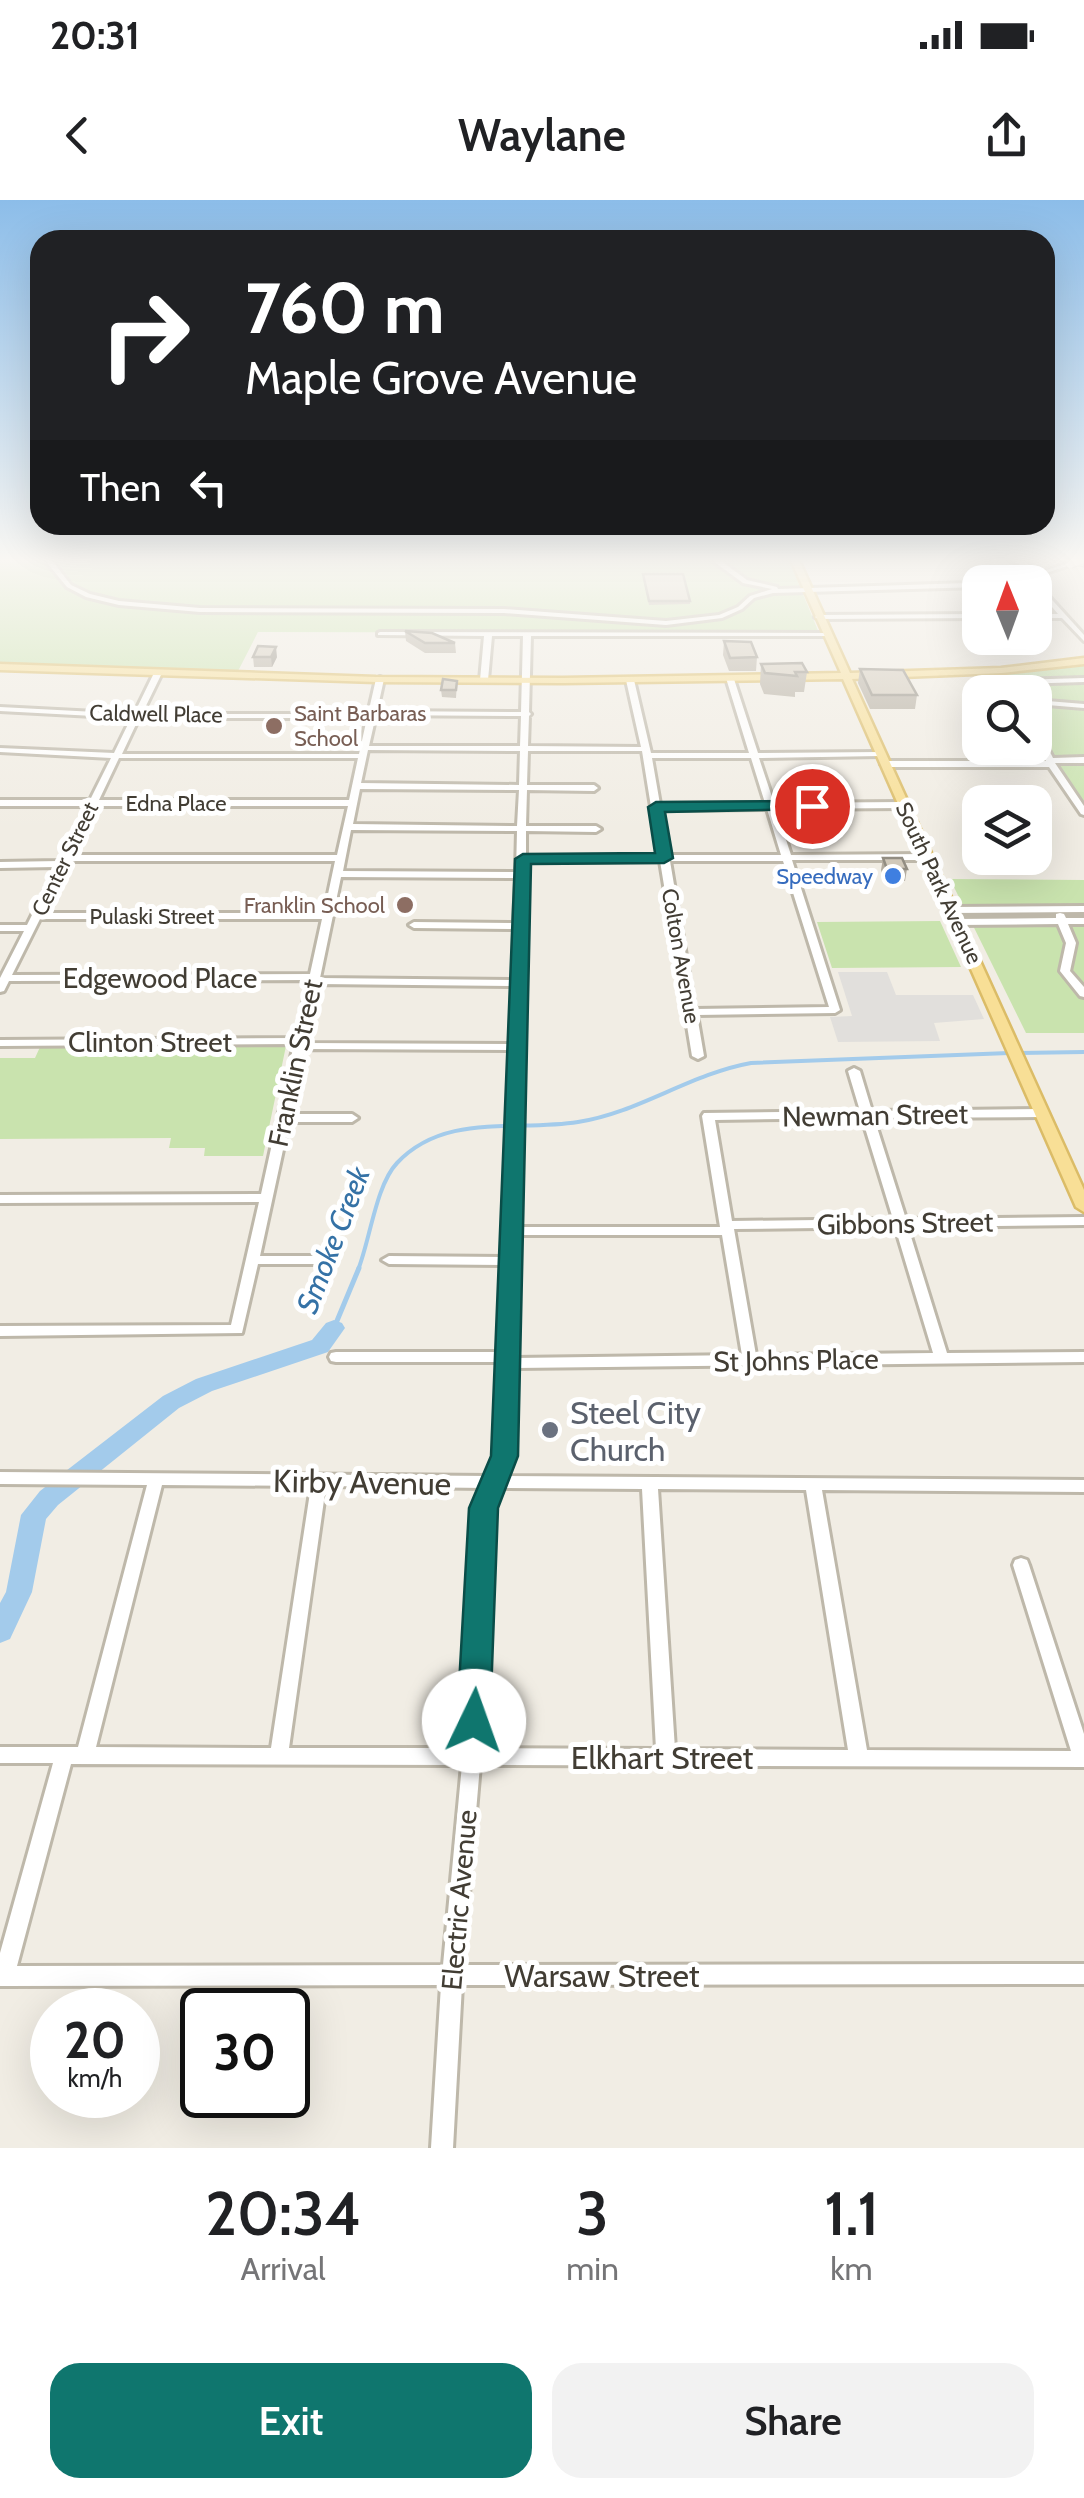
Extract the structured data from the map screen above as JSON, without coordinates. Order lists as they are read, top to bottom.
{
  "streets": {
    "main road": ["South Park Avenue"],
    "street": [
      "Caldwell Place",
      "Edna Place",
      "Center Street",
      "Pulaski Street",
      "Colton Avenue",
      "Edgewood Place",
      "Clinton Street",
      "Franklin Street",
      "Newman Street",
      "Gibbons Street",
      "St Johns Place",
      "Kirby Avenue",
      "Elkhart Street",
      "Electric Avenue",
      "Warsaw Street"
    ]
  },
  "crossings": [
    ["Caldwell Place", "Center Street"],
    ["Caldwell Place", "Franklin Street"],
    ["Caldwell Place", "Electric Avenue"],
    ["Edna Place", "Center Street"],
    ["Edna Place", "Franklin Street"],
    ["Center Street", "Pulaski Street"],
    ["Center Street", "Edgewood Place"],
    ["South Park Avenue", "Newman Street"],
    ["Pulaski Street", "Franklin Street"],
    ["Edgewood Place", "Franklin Street"],
    ["Edgewood Place", "Electric Avenue"],
    ["Clinton Street", "Franklin Street"],
    ["Clinton Street", "Electric Avenue"],
    ["Newman Street", "Gibbons Street"],
    ["Gibbons Street", "Electric Avenue"],
    ["St Johns Place", "Electric Avenue"],
    ["Kirby Avenue", "Electric Avenue"],
    ["Elkhart Street", "Electric Avenue"],
    ["Electric Avenue", "Warsaw Street"]
  ],
  "water": ["Smoke Creek"],
  "places": [
    "Saint Barbaras School",
    "Speedway",
    "Franklin School",
    "Steel City Church"
  ],
  "north": "top",
  "page": {
    "status": "20:31",
    "header": "Waylane",
    "turn": ["760 m", "Maple Grove Avenue"],
    "then": "Then",
    "speed": "20 km/h",
    "limit": "30",
    "eta": [
      "20:34",
      "Arrival",
      "3",
      "min",
      "1.1",
      "km"
    ],
    "buttons": ["Exit", "Share"]
  }
}
